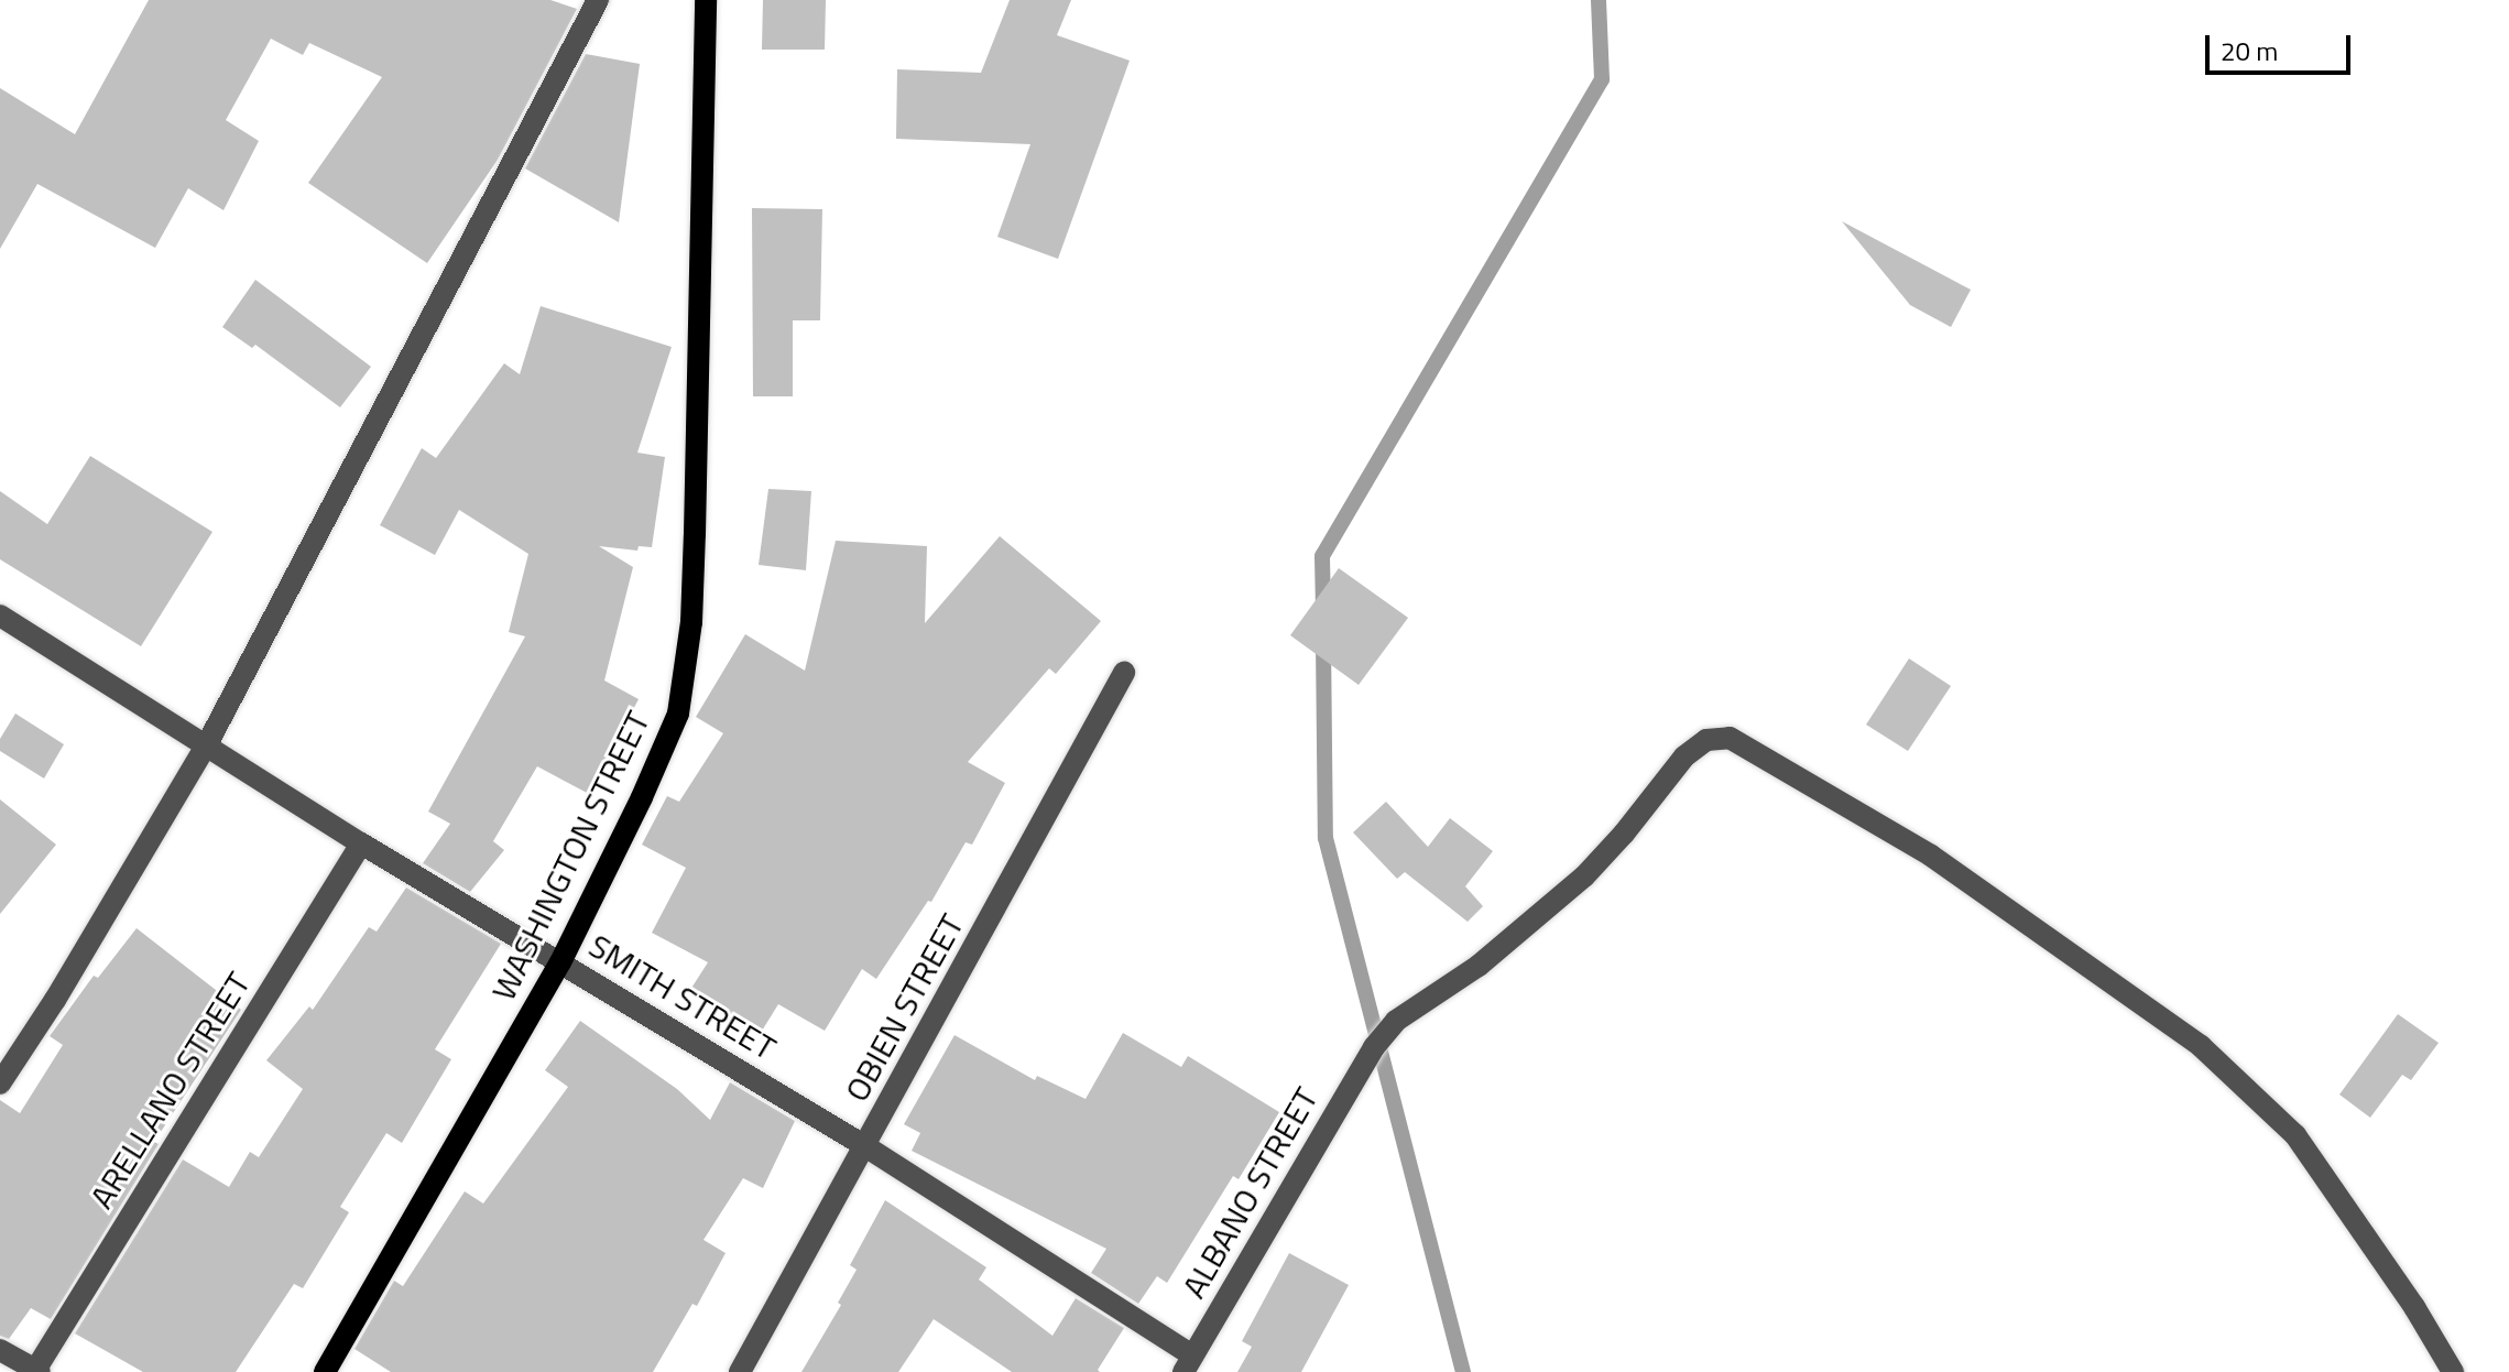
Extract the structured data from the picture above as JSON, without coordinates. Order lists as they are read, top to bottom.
{
  "streets": {
    "main road": ["WASHINGTON STREET"],
    "street": [
      "SMITH STREET",
      "OBIEN STREET",
      "ARELLANO STREET",
      "ALBANO STREET"
    ]
  },
  "crossings": [
    ["WASHINGTON STREET", "SMITH STREET"],
    ["SMITH STREET", "OBIEN STREET"],
    ["SMITH STREET", "ARELLANO STREET"],
    ["SMITH STREET", "ALBANO STREET"]
  ],
  "scale_bar": "20 m"
}
